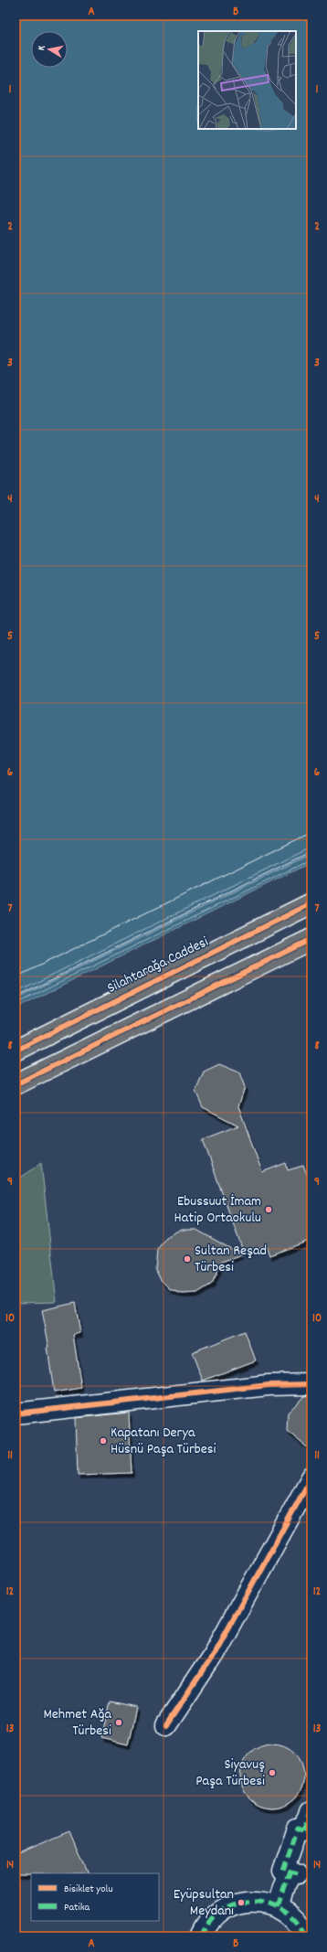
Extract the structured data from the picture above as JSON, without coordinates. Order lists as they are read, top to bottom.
{
  "streets": {
    "main road": ["Silahtarağa Caddesi"]
  },
  "places": [
    "Ebussuut İmam Hatip Ortaokulu",
    "Sultan Reşad Türbesi",
    "Kapatanı Derya Hüsnü Paşa Türbesi",
    "Mehmet Ağa Türbesi",
    "Siyavuş Paşa Türbesi",
    "Eyüpsultan Meydanı"
  ],
  "legend": ["Bisiklet yolu", "Patika"],
  "north": "left",
  "grid": {
    "columns": ["A", "B"],
    "rows": [
      "1",
      "2",
      "3",
      "4",
      "5",
      "6",
      "7",
      "8",
      "9",
      "10",
      "11",
      "12",
      "13",
      "14"
    ]
  }
}
